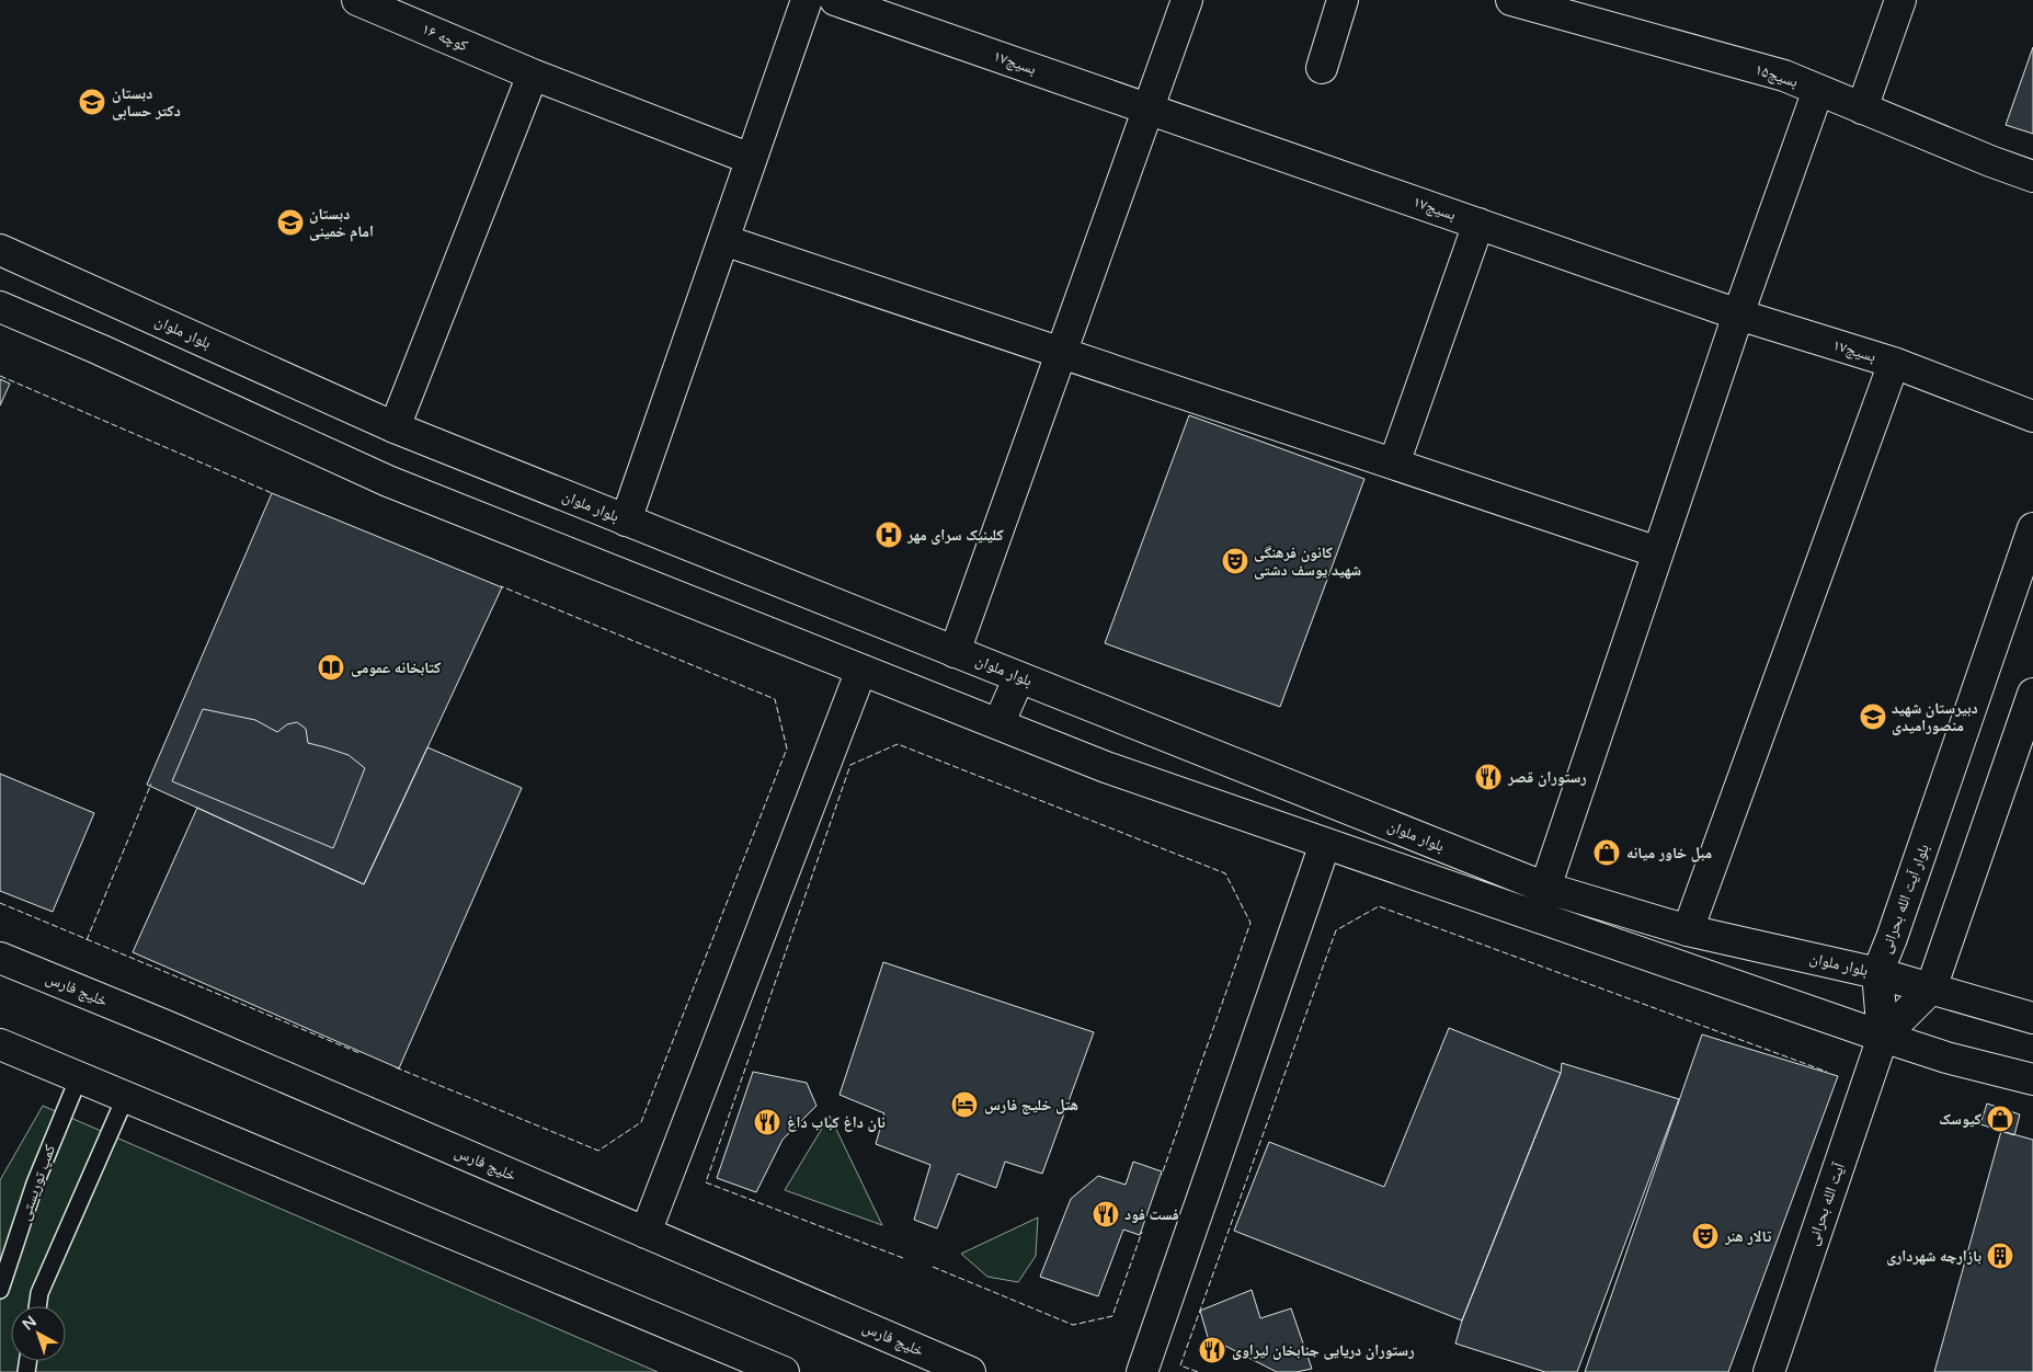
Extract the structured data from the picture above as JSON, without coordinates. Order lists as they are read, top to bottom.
{
  "streets": {
    "street": [
      "کوچه ۱۶",
      "بسیج۱۷",
      "بسیج۱۵",
      "بلوار ملوان",
      "بلوار آیت الله بحرانی",
      "خلیج فارس",
      "آیت الله بحرانی"
    ],
    "lane": ["کمپ توریستی"]
  },
  "crossings": [
    ["بلوار ملوان", "بلوار آیت الله بحرانی"],
    ["بلوار آیت الله بحرانی", "آیت الله بحرانی"]
  ],
  "places": {
    "school or university": ["دبستان دکتر حسابی", "دبستان امام خمینی", "دبیرستان شهید منصورامیدی"],
    "hospital": ["کلینیک سرای مهر"],
    "theatre": ["کانون فرهنگی شهید یوسف دشتی", "تالار هنر"],
    "library": ["کتابخانه عمومی"],
    "restaurant": [
      "رستوران قصر",
      "نان داغ کباب داغ",
      "فست فود",
      "رستوران دریایی جنابخان لیراوی"
    ],
    "shop": ["مبل خاور میانه", "کیوسک"],
    "hotel": ["هتل خلیج فارس"],
    "building": ["بازارچه شهرداری"]
  },
  "north": "top left"
}
